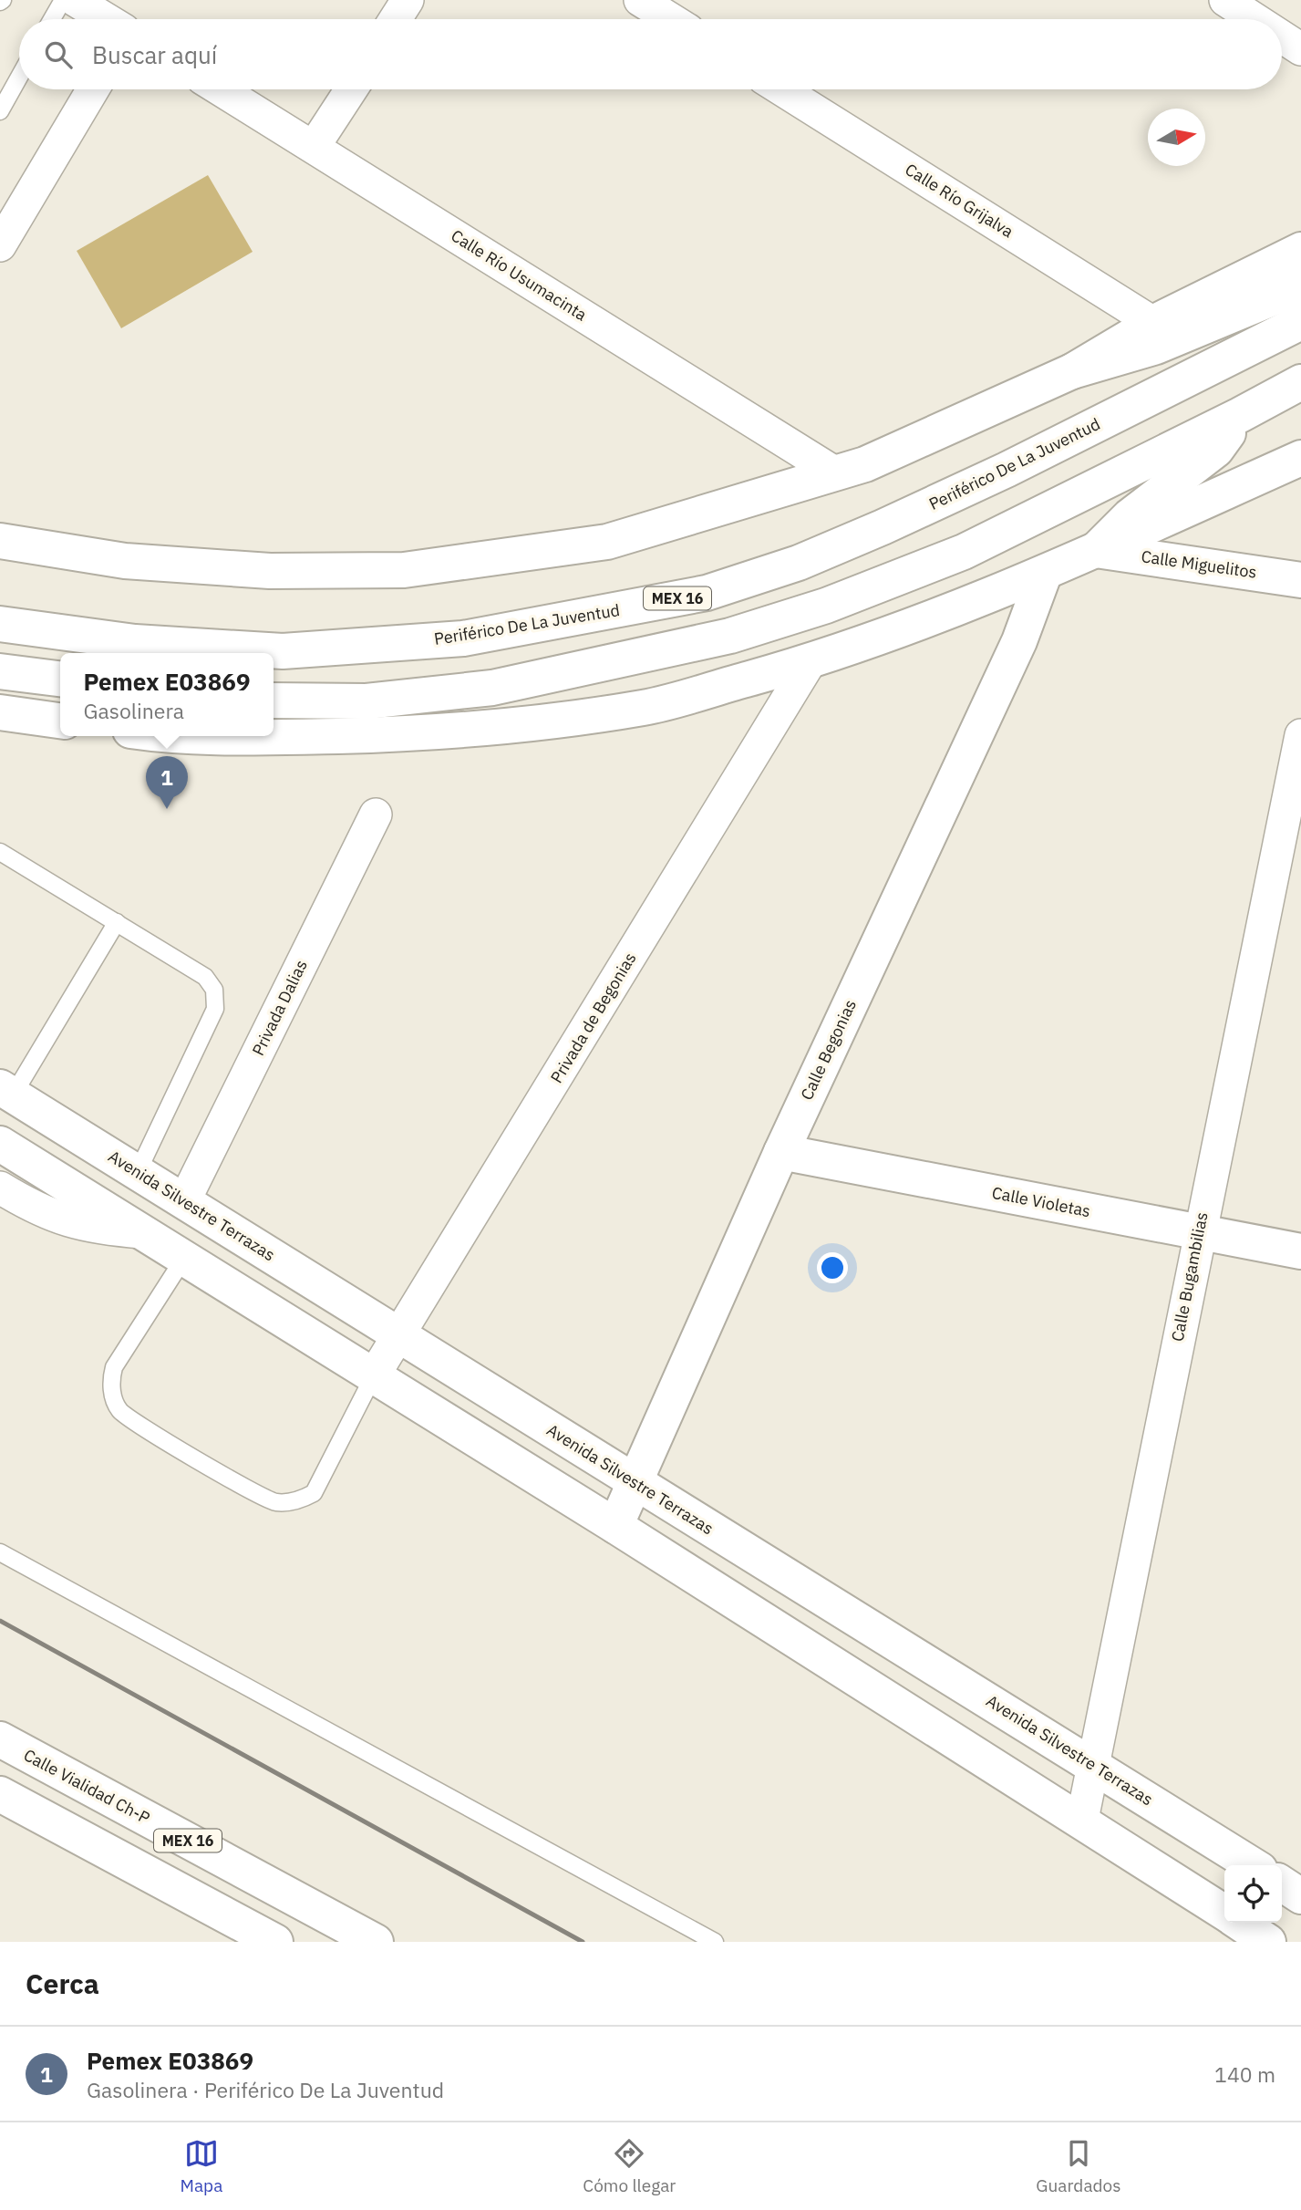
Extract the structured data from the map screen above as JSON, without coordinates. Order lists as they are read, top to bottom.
{
  "streets": {
    "main road": [
      "Periférico De La Juventud",
      "Calle Miguelitos",
      "MEX 16",
      "Calle Begonias",
      "Calle Violetas",
      "Avenida Silvestre Terrazas",
      "Calle Vialidad Ch-P"
    ],
    "street": [
      "Calle Río Grijalva",
      "Calle Río Usumacinta",
      "Privada Dalias",
      "Privada de Begonias",
      "Calle Bugambilias"
    ]
  },
  "crossings": [
    ["Privada Dalias", "Avenida Silvestre Terrazas"],
    ["Privada de Begonias", "Avenida Silvestre Terrazas"],
    ["Calle Begonias", "Calle Violetas"],
    ["Calle Begonias", "Avenida Silvestre Terrazas"],
    ["Calle Violetas", "Calle Bugambilias"],
    ["Avenida Silvestre Terrazas", "Calle Bugambilias"]
  ],
  "north": "right",
  "page": {
    "search": "Buscar aquí",
    "popup": ["Pemex E03869", "Gasolinera"],
    "pins": "1",
    "heading": "Cerca",
    "list": [
      {
        "mark": "1",
        "name": "Pemex E03869",
        "note": "Gasolinera · Periférico De La Juventud",
        "value": "140 m"
      }
    ],
    "nav": ["Mapa", "Cómo llegar", "Guardados"]
  }
}
